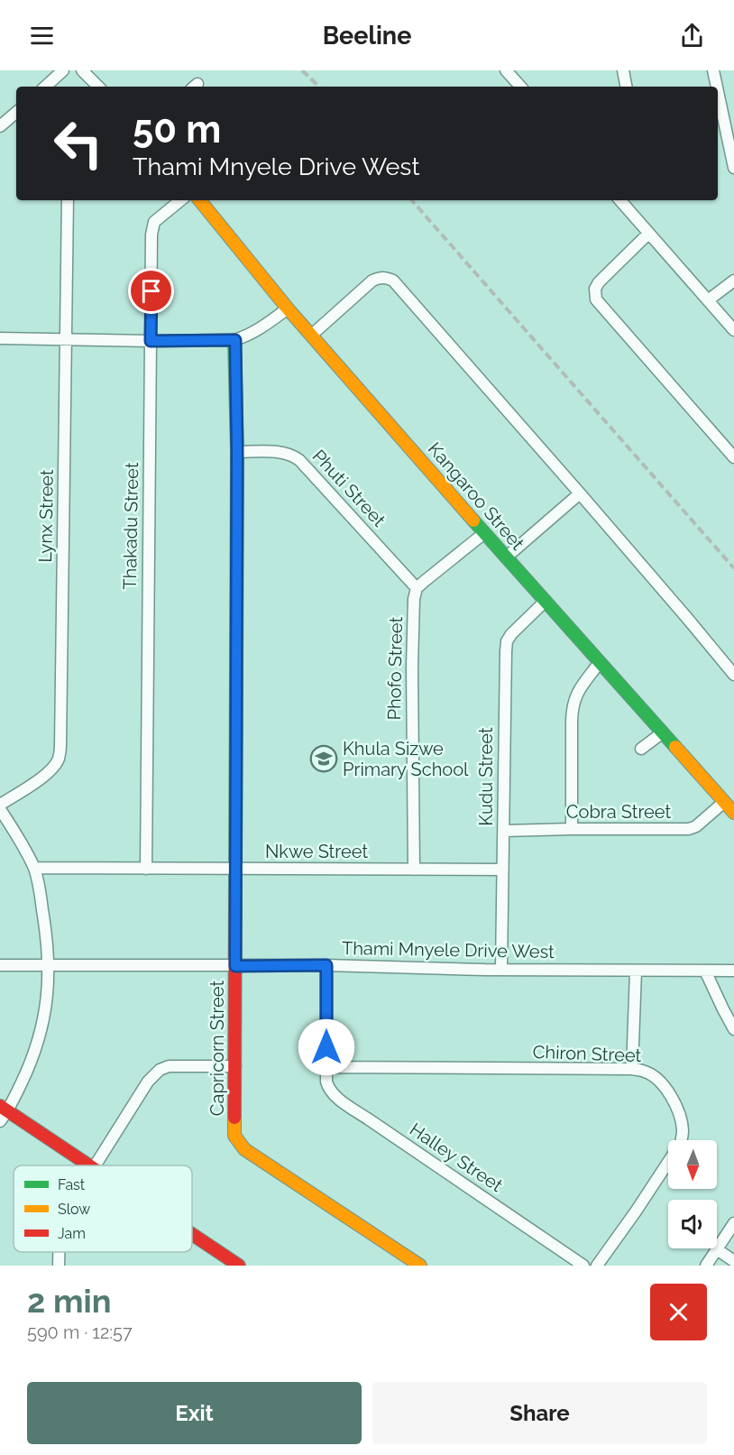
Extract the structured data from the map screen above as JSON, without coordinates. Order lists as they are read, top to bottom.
{
  "streets": {
    "street": [
      "Phuti Street",
      "Kangaroo Street",
      "Lynx Street",
      "Thakadu Street",
      "Phofo Street",
      "Kudu Street",
      "Cobra Street",
      "Nkwe Street",
      "Thami Mnyele Drive West",
      "Capricorn Street",
      "Chiron Street",
      "Halley Street"
    ]
  },
  "crossings": [
    ["Phuti Street", "Phofo Street"],
    ["Phuti Street", "Capricorn Street"],
    ["Kangaroo Street", "Kudu Street"],
    ["Kangaroo Street", "Cobra Street"],
    ["Thakadu Street", "Nkwe Street"],
    ["Phofo Street", "Nkwe Street"],
    ["Kudu Street", "Cobra Street"],
    ["Kudu Street", "Nkwe Street"],
    ["Kudu Street", "Thami Mnyele Drive West"],
    ["Nkwe Street", "Capricorn Street"],
    ["Thami Mnyele Drive West", "Capricorn Street"],
    ["Thami Mnyele Drive West", "Halley Street"],
    ["Chiron Street", "Halley Street"]
  ],
  "places": {
    "school or university": ["Khula Sizwe Primary School"]
  },
  "legend": ["Fast", "Slow", "Jam"],
  "north": "bottom",
  "page": {
    "header": "Beeline",
    "turn": ["50 m", "Thami Mnyele Drive West"],
    "heading": ["2 min", "590 m · 12:57"],
    "buttons": ["Exit", "Share"]
  }
}
